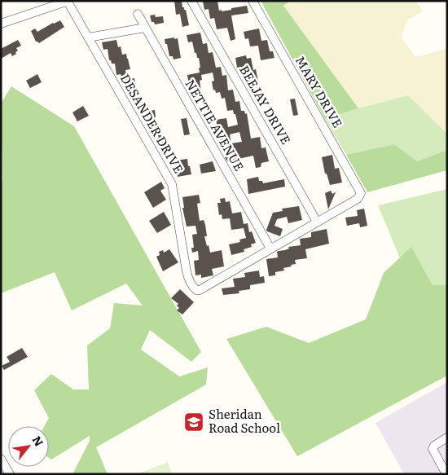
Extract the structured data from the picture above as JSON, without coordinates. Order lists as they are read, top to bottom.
{
  "streets": {
    "street": [
      "MARY DRIVE",
      "BEEJAY DRIVE",
      "DESANDER DRIVE",
      "NETTIE AVENUE"
    ]
  },
  "crossings": [
    ["MARY DRIVE", "BEEJAY DRIVE"],
    ["DESANDER DRIVE", "NETTIE AVENUE"]
  ],
  "places": {
    "school or university": ["Sheridan Road School"]
  },
  "north": "top right"
}
